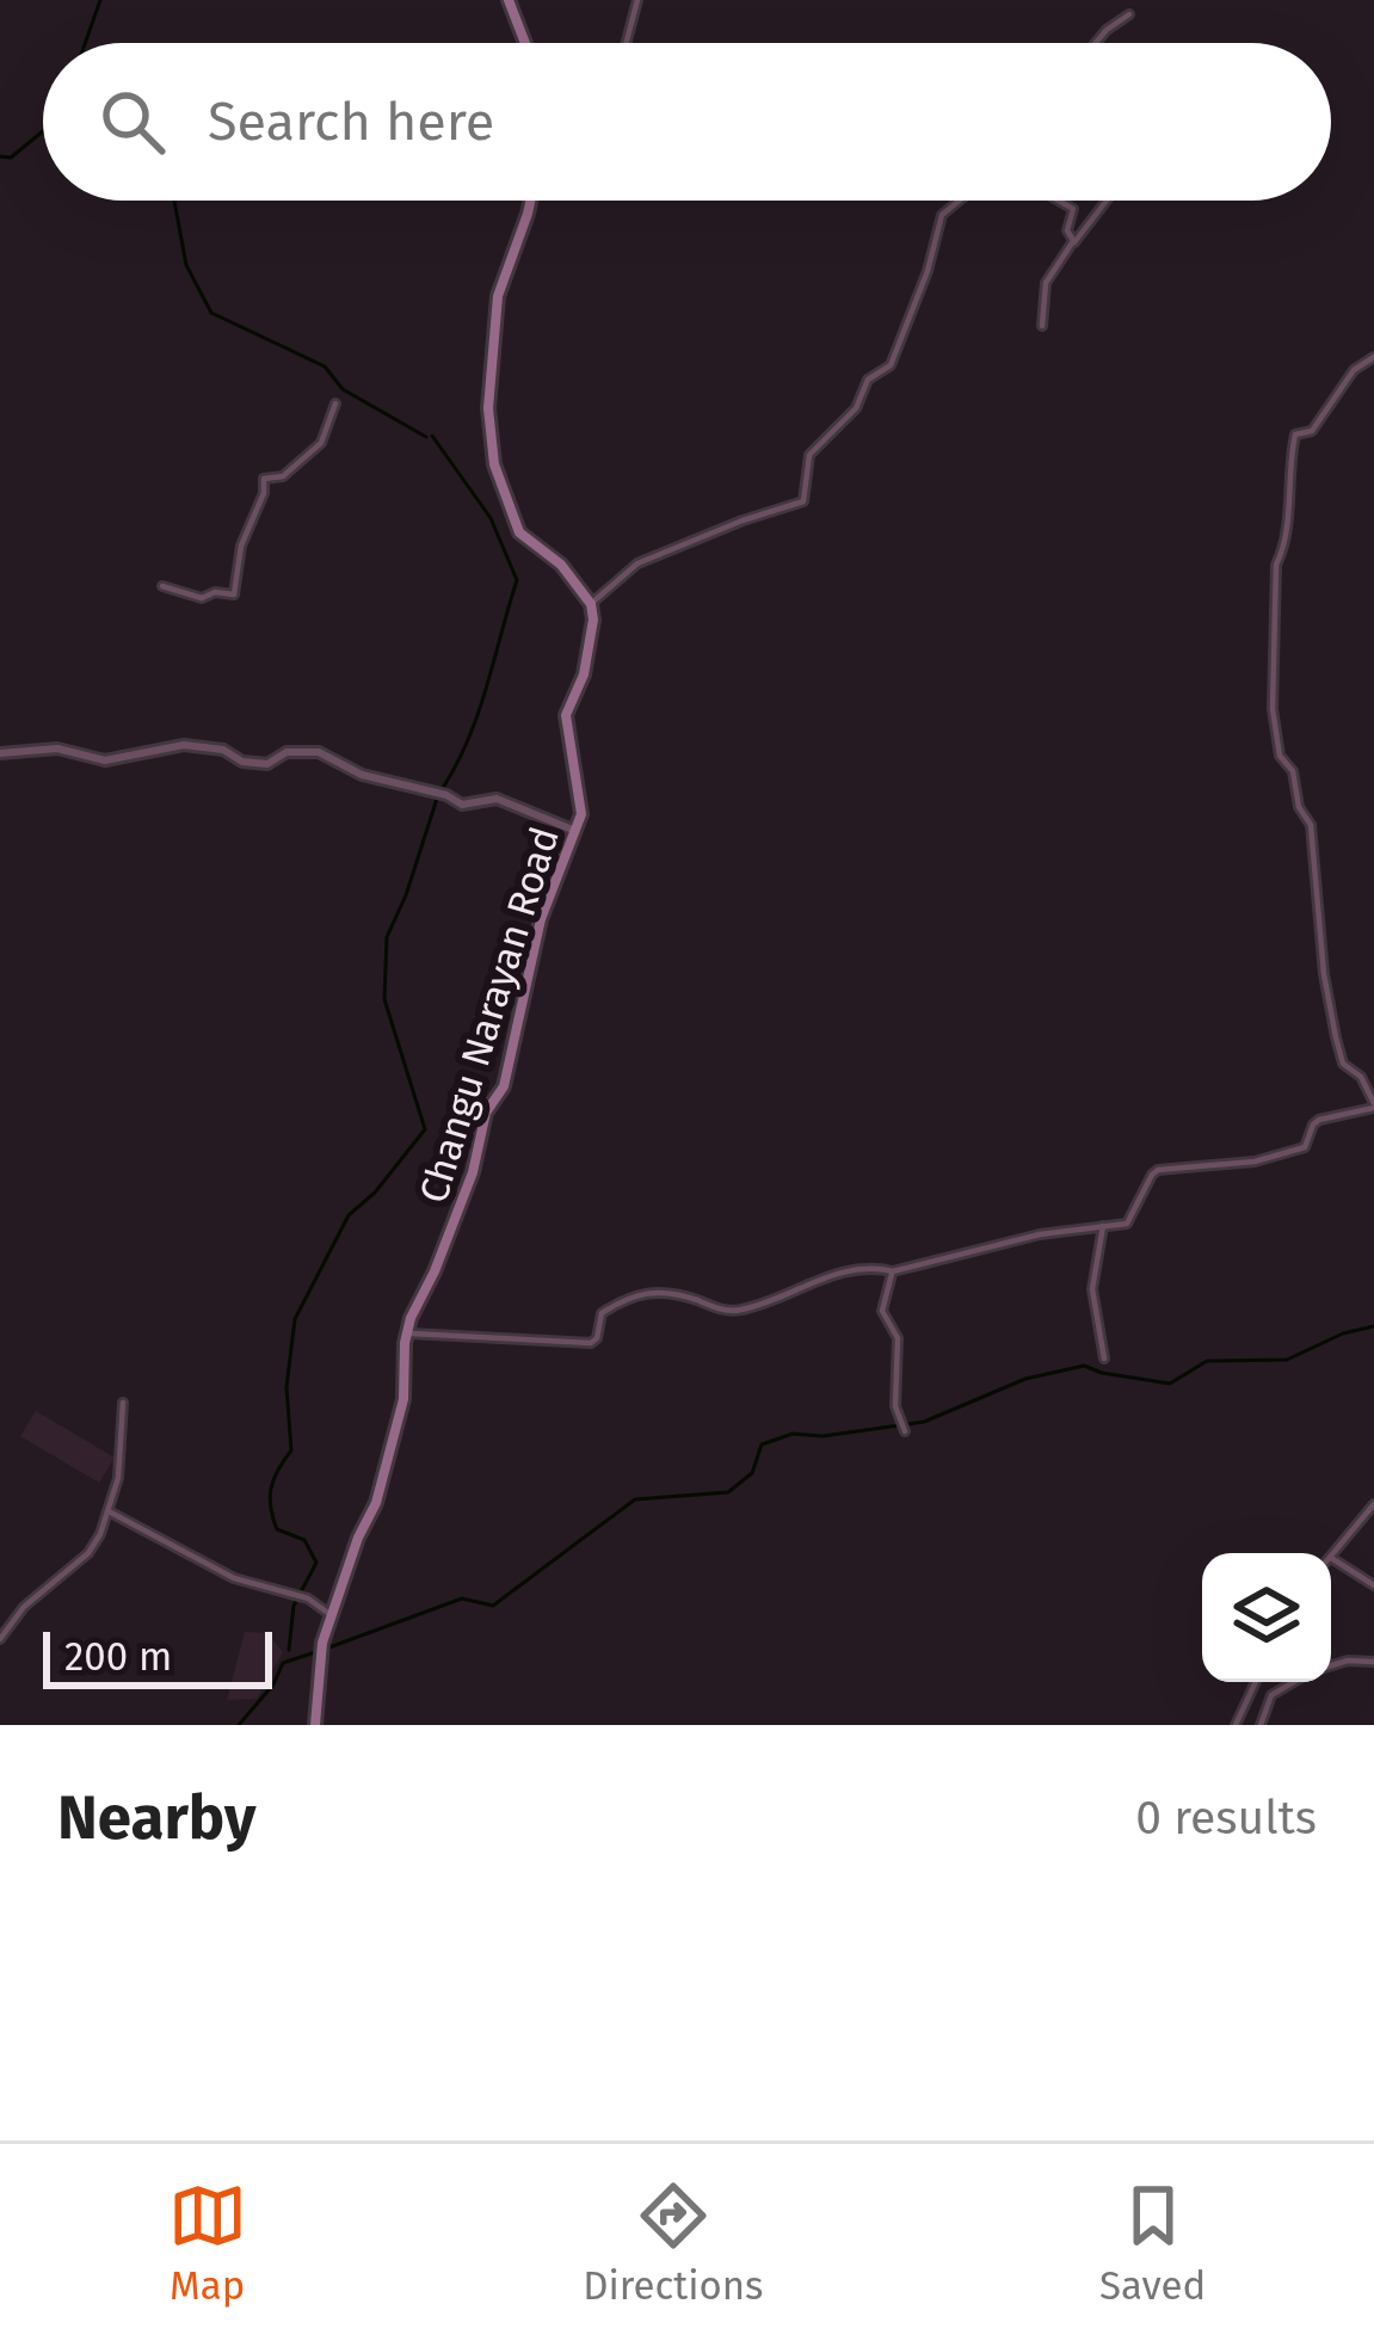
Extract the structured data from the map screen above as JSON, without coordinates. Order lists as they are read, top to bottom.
{
  "streets": {
    "main road": ["Changu Narayan Road"]
  },
  "scale_bar": "200 m",
  "page": {
    "search": "Search here",
    "scale": "200 m",
    "heading": ["Nearby", "0 results"],
    "nav": ["Map", "Directions", "Saved"]
  }
}
